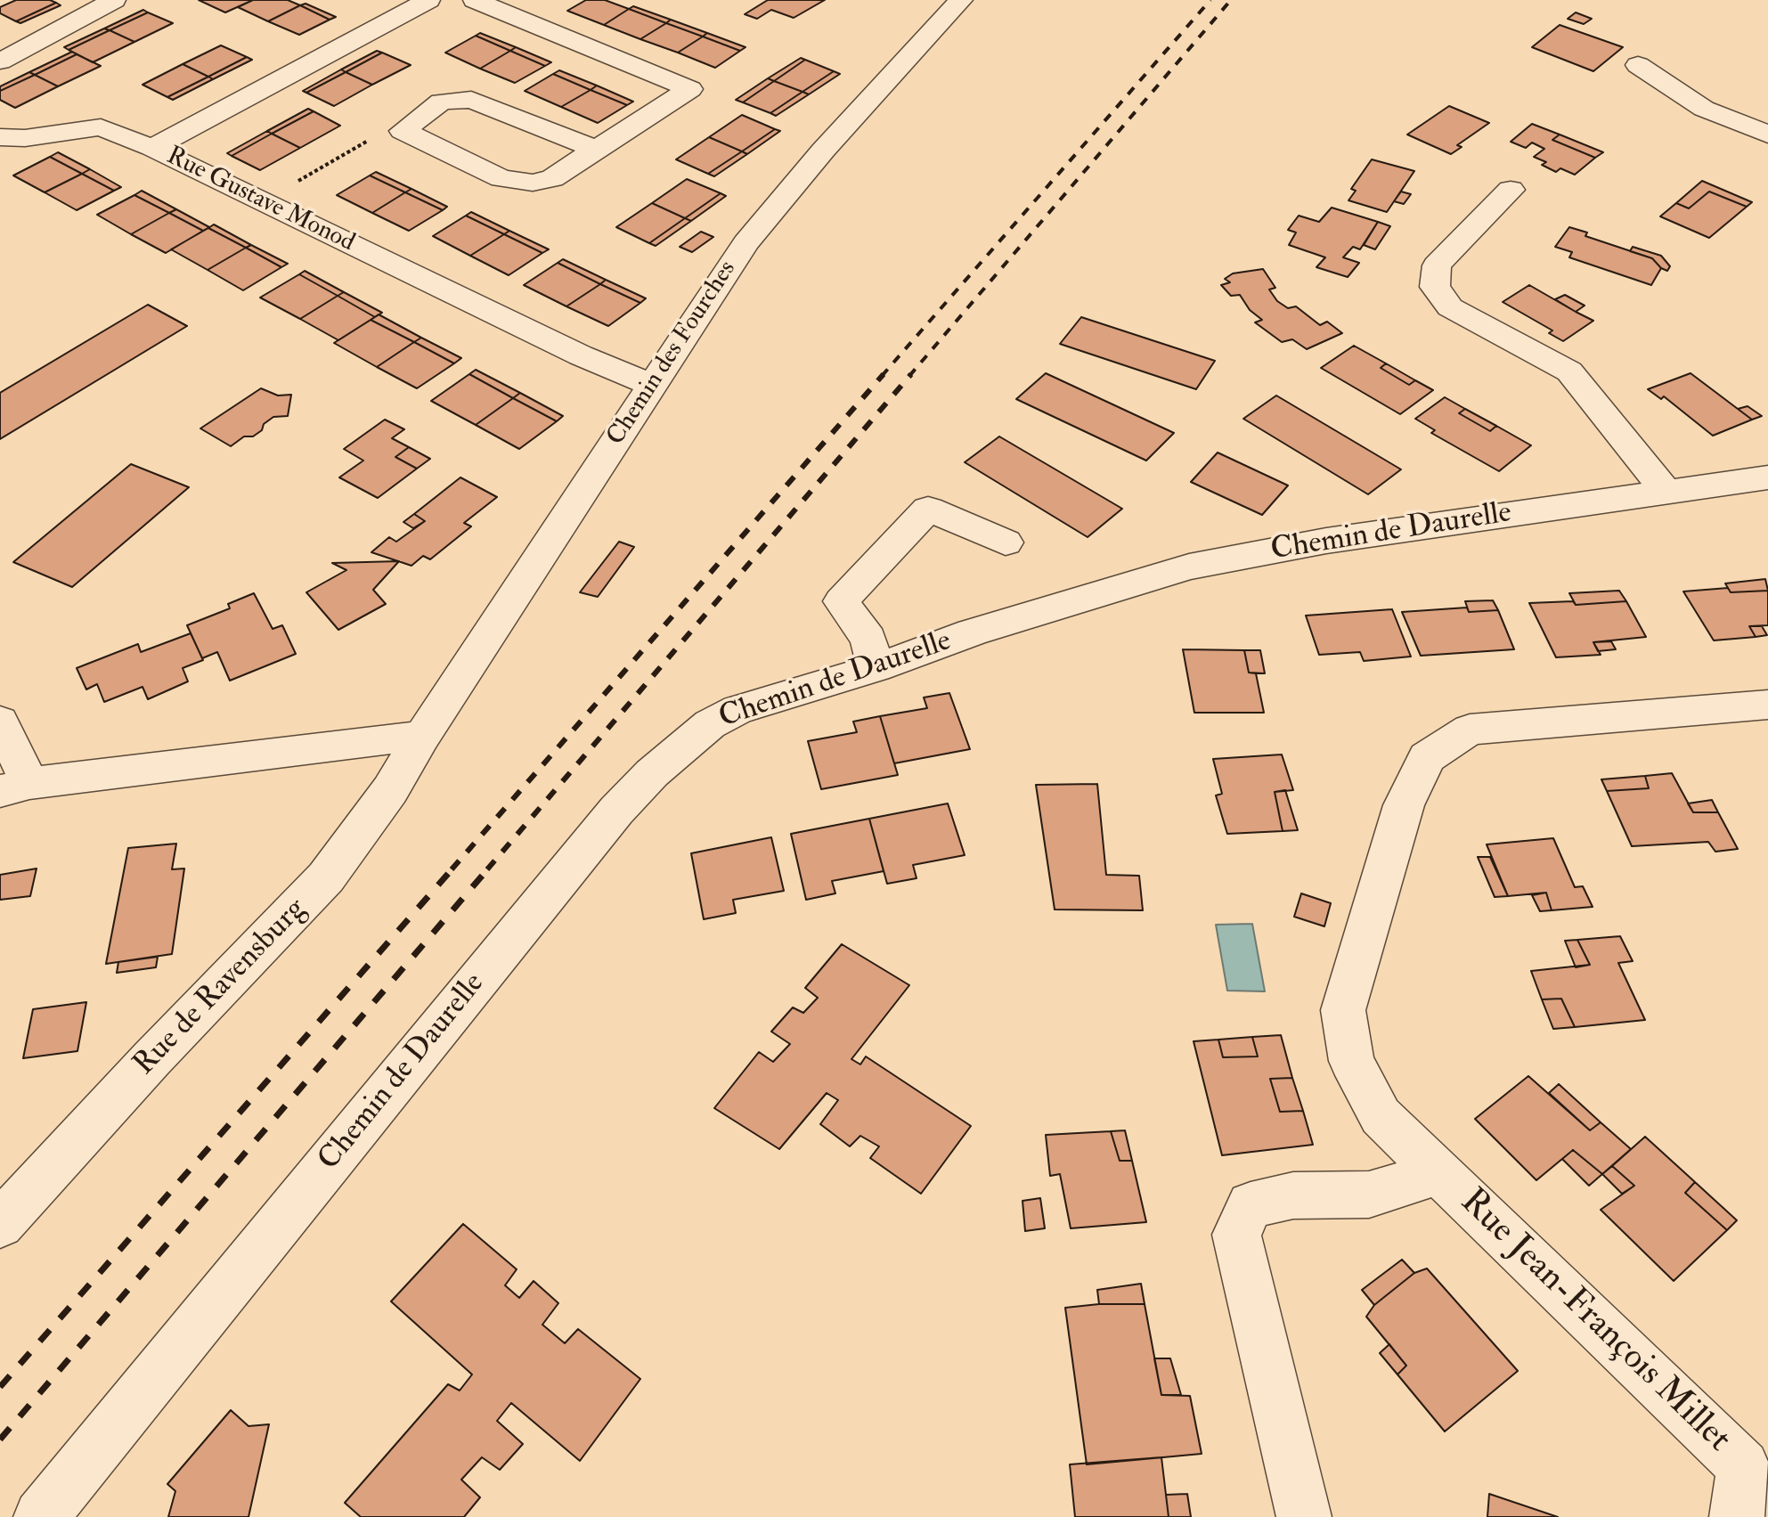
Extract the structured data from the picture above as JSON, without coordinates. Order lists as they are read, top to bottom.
{
  "streets": {
    "street": [
      "Rue Gustave Monod",
      "Chemin des Fourches",
      "Chemin de Daurelle",
      "Rue de Ravensburg",
      "Rue Jean-François Millet"
    ]
  },
  "crossings": [
    ["Rue Gustave Monod", "Chemin des Fourches"],
    ["Chemin des Fourches", "Rue de Ravensburg"]
  ]
}
